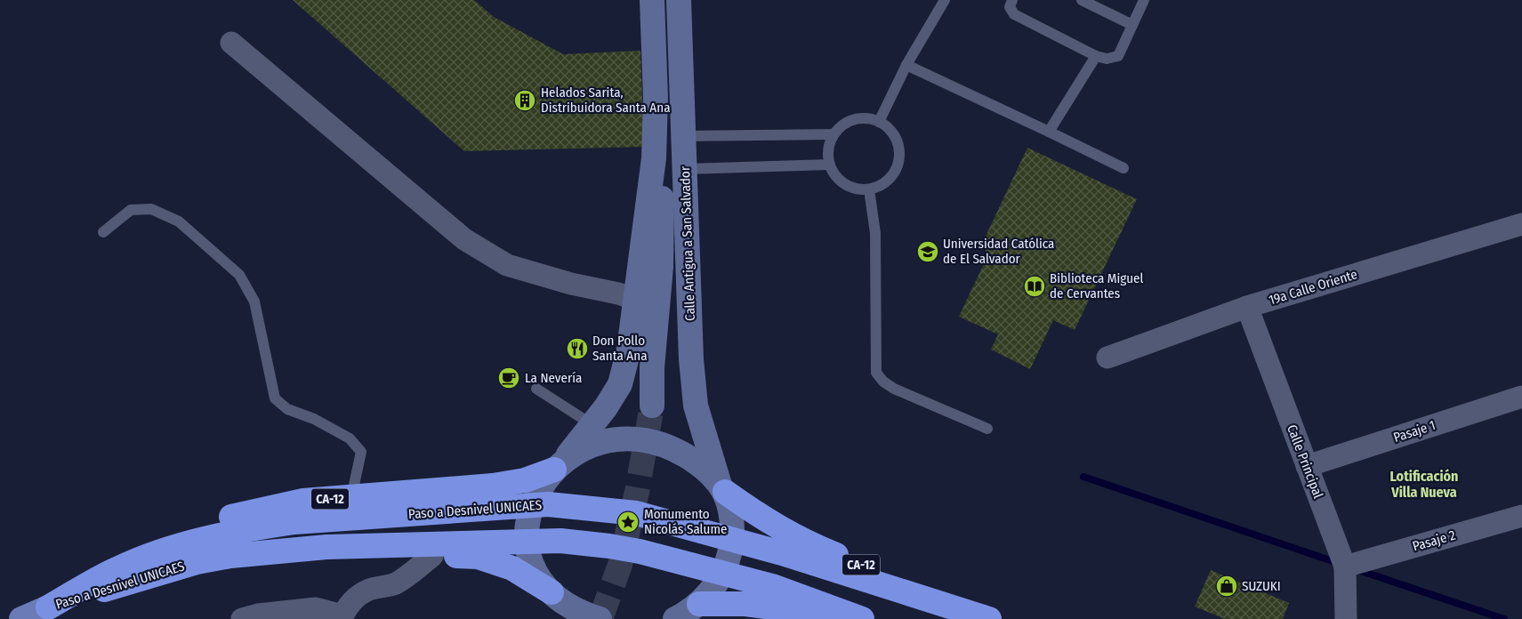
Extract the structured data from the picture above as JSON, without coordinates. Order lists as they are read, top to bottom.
{
  "streets": {
    "highway": ["CA-12", "Paso a Desnivel UNICAES"],
    "main road": ["Calle Antigua a San Salvador"],
    "street": [
      "19a Calle Oriente",
      "Pasaje 1",
      "Calle Principal",
      "Pasaje 2"
    ]
  },
  "crossings": [
    ["Calle Antigua a San Salvador", "CA-12"],
    ["19a Calle Oriente", "Calle Principal"],
    ["Pasaje 1", "Calle Principal"],
    ["Calle Principal", "Pasaje 2"],
    ["CA-12", "Paso a Desnivel UNICAES"]
  ],
  "districts": ["Lotificación Villa Nueva"],
  "places": {
    "building": ["Helados Sarita, Distribuidora Santa Ana"],
    "school or university": ["Universidad Católica de El Salvador"],
    "library": ["Biblioteca Miguel de Cervantes"],
    "restaurant": ["Don Pollo Santa Ana"],
    "cafe": ["La Nevería"],
    "place": ["Monumento Nicolás Salume"],
    "shop": ["SUZUKI"]
  }
}
